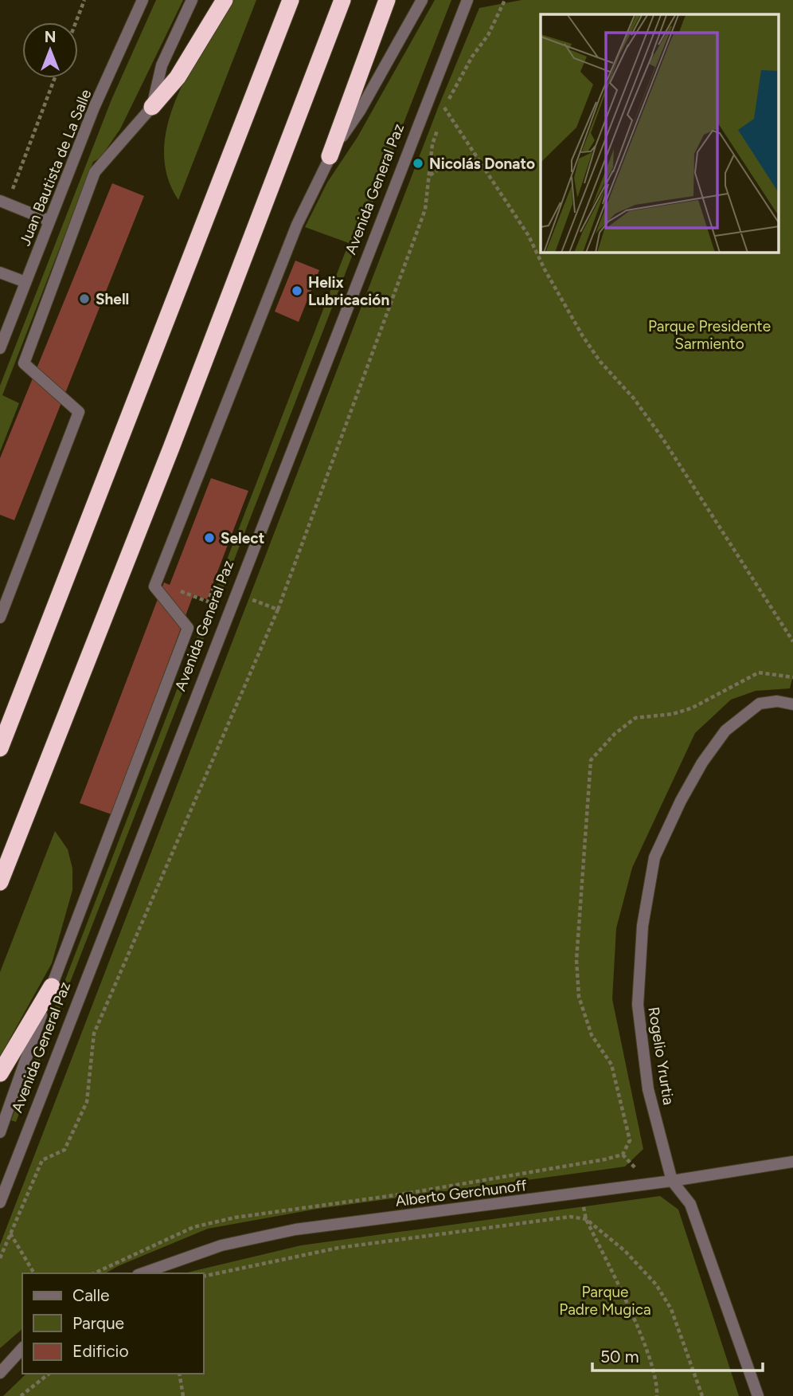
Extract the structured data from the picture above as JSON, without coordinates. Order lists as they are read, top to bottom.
{
  "streets": {
    "street": [
      "Juan Bautista de La Salle",
      "Avenida General Paz",
      "Rogelio Yrurtia",
      "Alberto Gerchunoff"
    ]
  },
  "crossings": [
    ["Rogelio Yrurtia", "Alberto Gerchunoff"]
  ],
  "parks": ["Parque Presidente Sarmiento", "Parque Padre Mugica"],
  "places": [
    "Nicolás Donato",
    "Helix Lubricación",
    "Shell",
    "Select"
  ],
  "legend": ["Calle", "Parque", "Edificio"],
  "scale_bar": "50 m",
  "north": "top"
}
